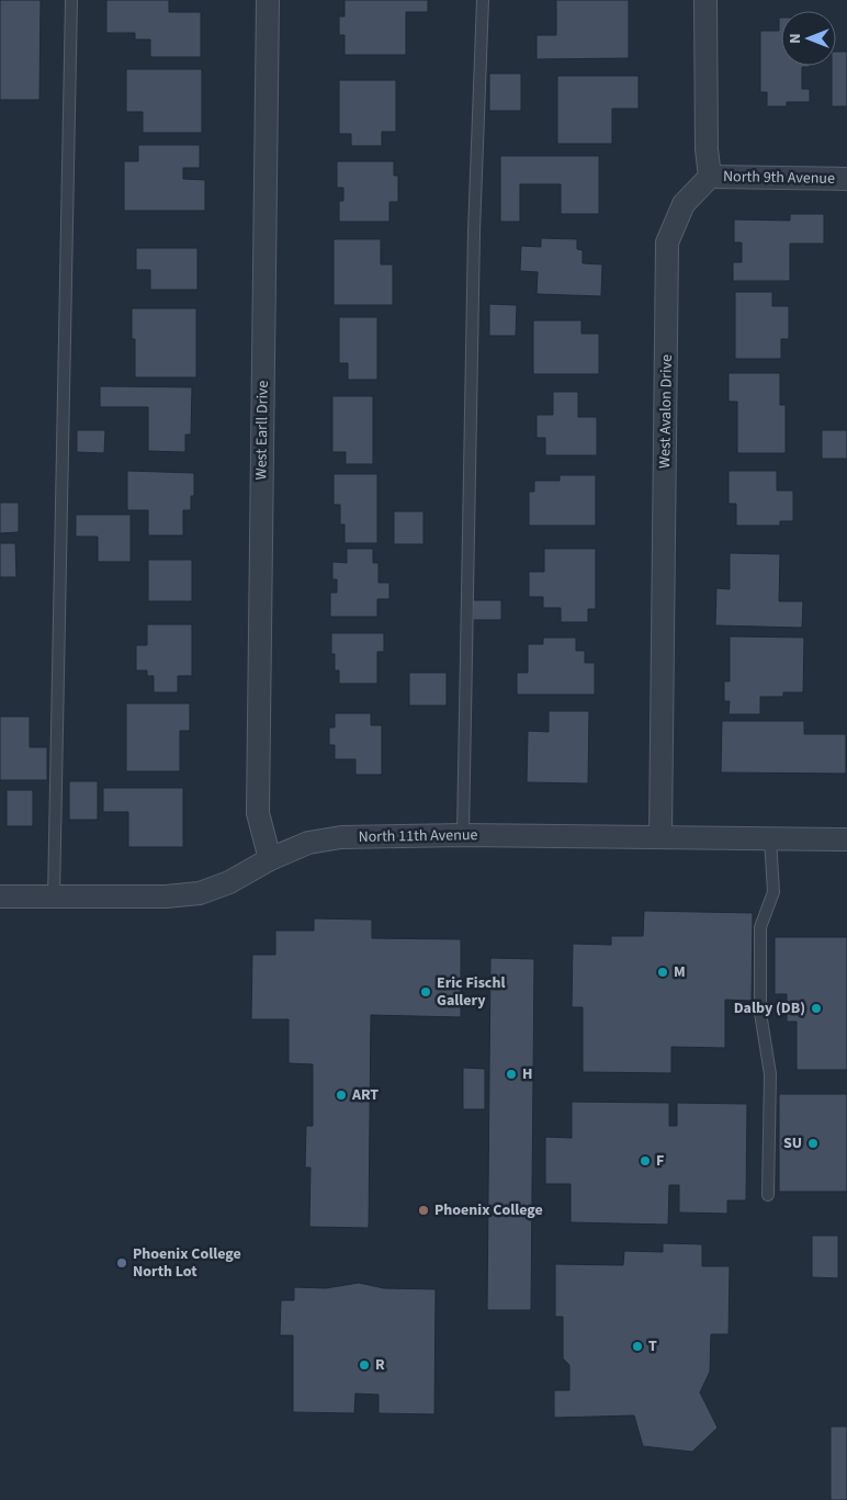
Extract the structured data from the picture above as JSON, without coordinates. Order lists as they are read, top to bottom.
{
  "streets": {
    "street": [
      "North 9th Avenue",
      "West Avalon Drive",
      "West Earll Drive",
      "North 11th Avenue"
    ]
  },
  "crossings": [
    ["North 9th Avenue", "West Avalon Drive"],
    ["West Avalon Drive", "North 11th Avenue"],
    ["West Earll Drive", "North 11th Avenue"]
  ],
  "places": [
    "M",
    "Eric Fischl Gallery",
    "Dalby (DB)",
    "H",
    "ART",
    "SU",
    "F",
    "Phoenix College",
    "Phoenix College North Lot",
    "T",
    "R"
  ],
  "north": "left"
}
